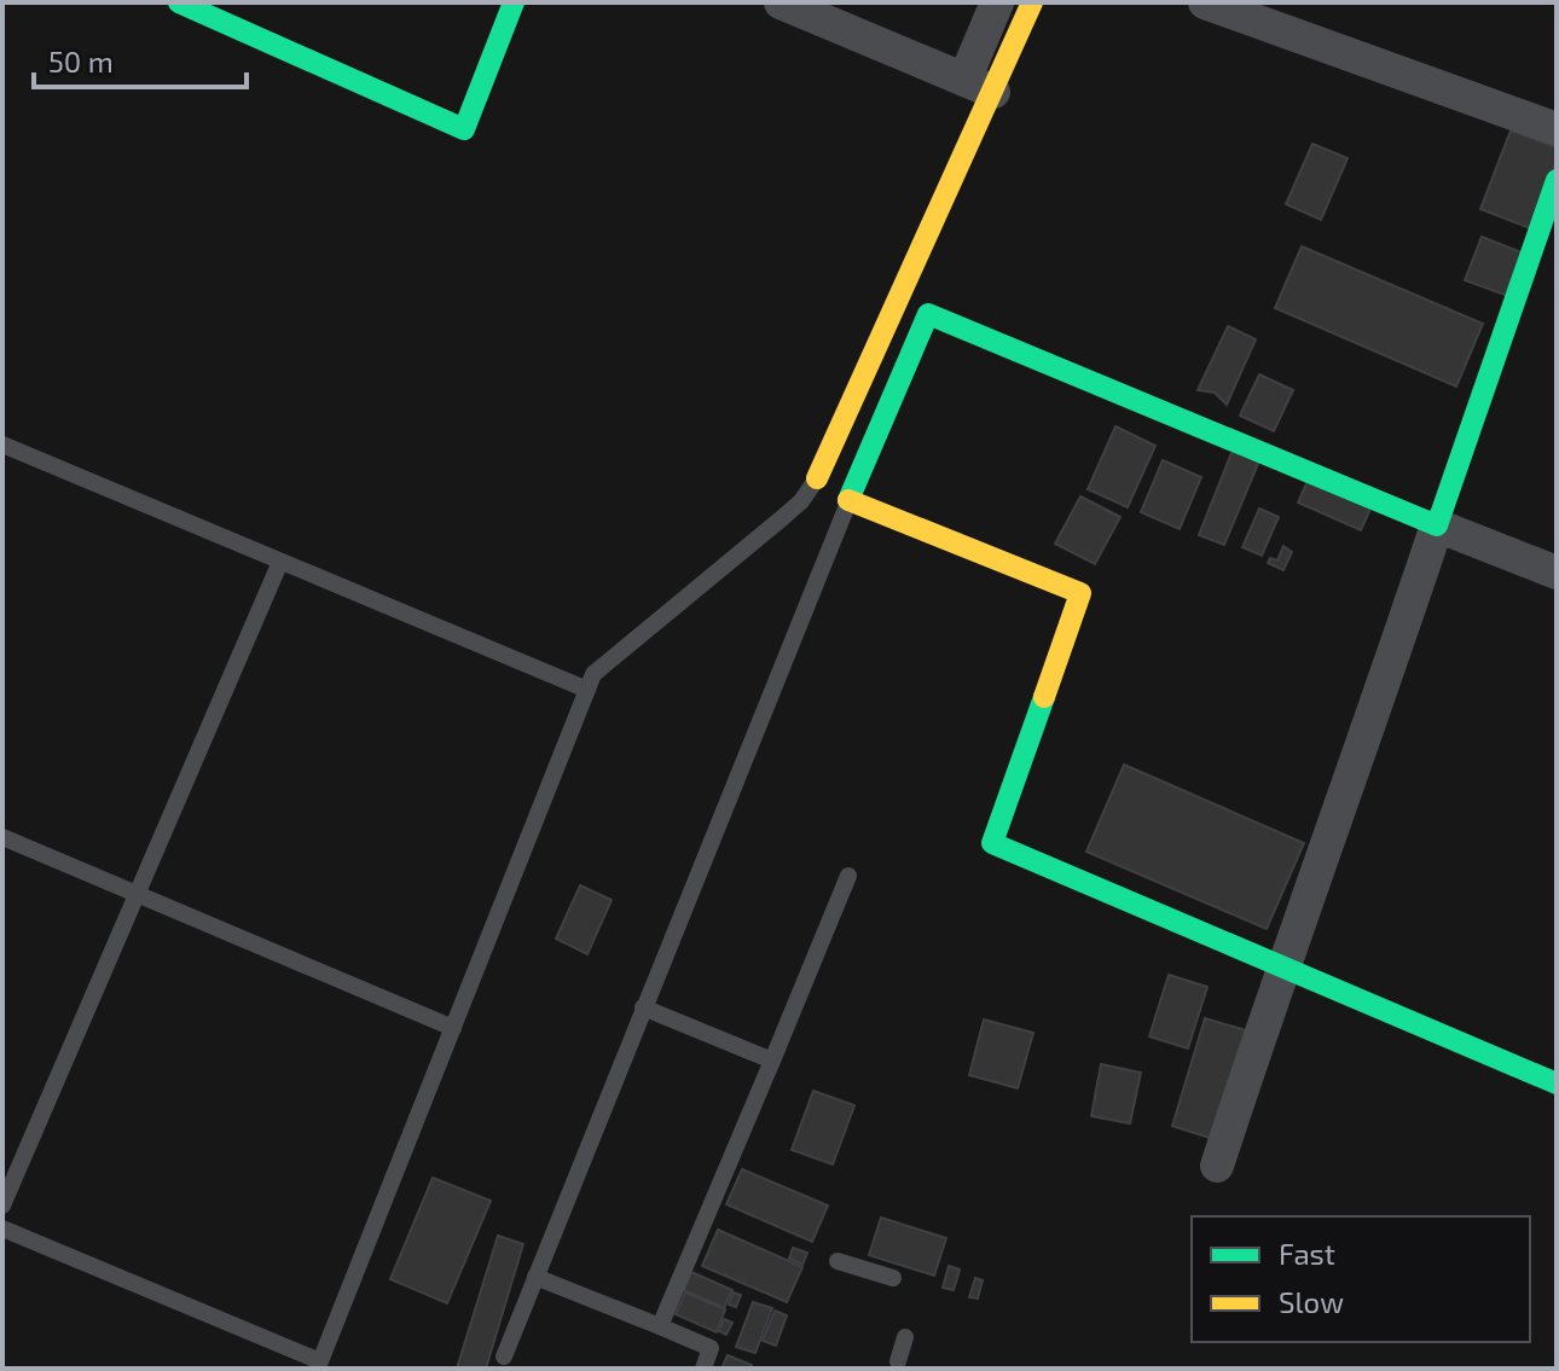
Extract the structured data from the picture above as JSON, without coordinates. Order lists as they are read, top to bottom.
{
  "legend": ["Fast", "Slow"],
  "scale_bar": "50 m"
}
